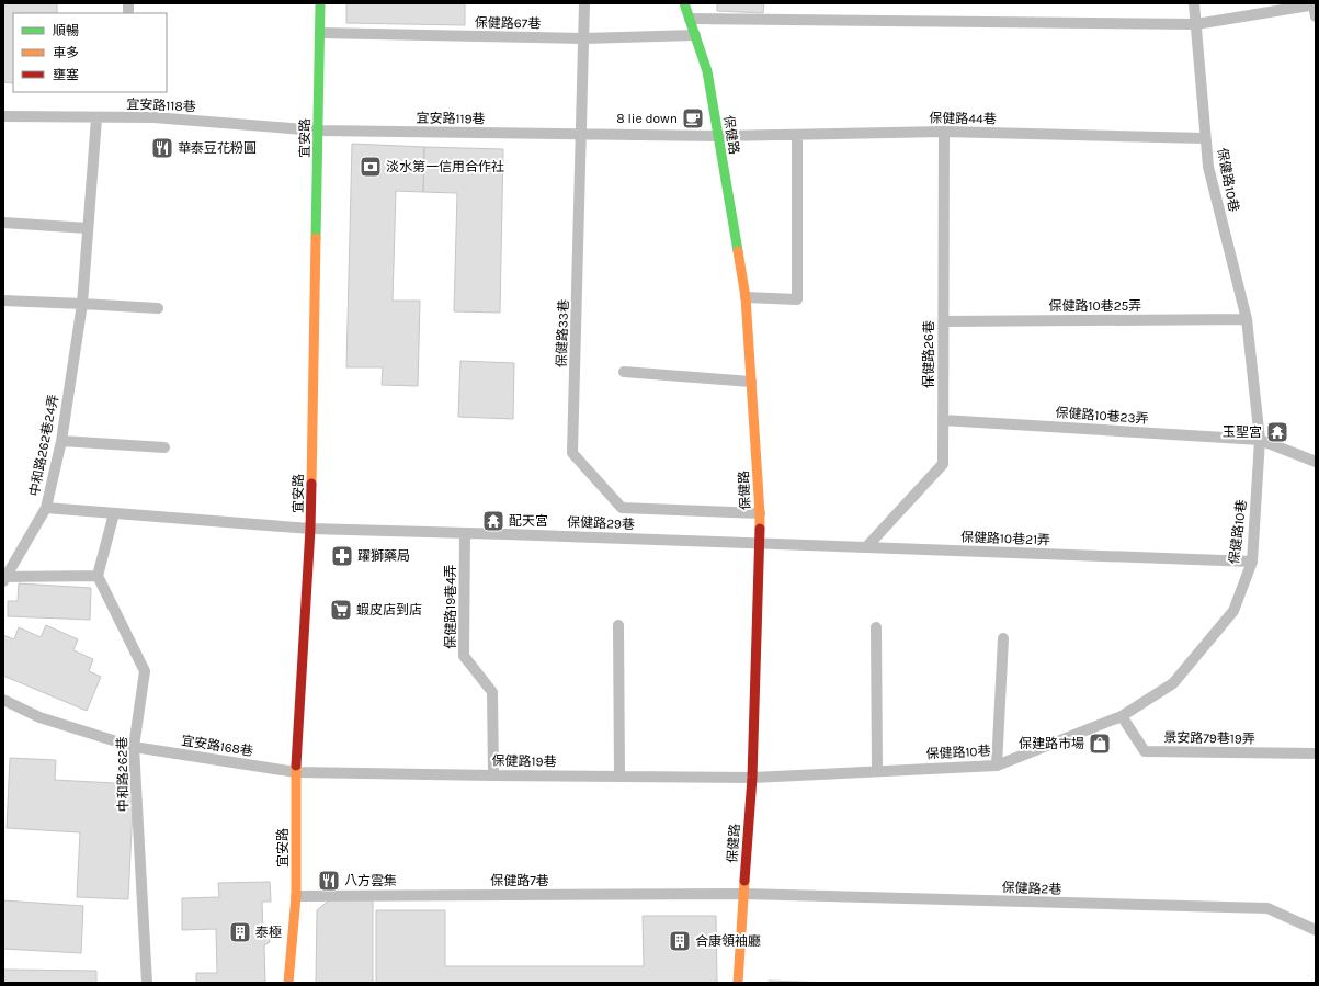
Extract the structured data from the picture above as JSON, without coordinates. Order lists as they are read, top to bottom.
{
  "streets": {
    "street": ["保健路", "宜安路"],
    "lane": [
      "保健路67巷",
      "宜安路118巷",
      "宜安路119巷",
      "保健路44巷",
      "保健路10巷",
      "保健路10巷25弄",
      "保健路33巷",
      "保健路26巷",
      "保健路10巷23弄",
      "中和路262巷24弄",
      "保健路29巷",
      "保健路10巷21弄",
      "保健路19巷4弄",
      "景安路79巷19弄",
      "宜安路168巷",
      "保健路19巷",
      "中和路262巷",
      "保健路7巷",
      "保健路2巷"
    ]
  },
  "crossings": [
    ["保健路67巷", "保健路"],
    ["保健路67巷", "宜安路"],
    ["保健路67巷", "保健路33巷"],
    ["宜安路118巷", "宜安路119巷"],
    ["宜安路118巷", "宜安路"],
    ["宜安路118巷", "中和路262巷24弄"],
    ["宜安路119巷", "保健路44巷"],
    ["宜安路119巷", "保健路"],
    ["宜安路119巷", "宜安路"],
    ["宜安路119巷", "保健路33巷"],
    ["保健路44巷", "保健路"],
    ["保健路44巷", "保健路10巷"],
    ["保健路44巷", "保健路26巷"],
    ["保健路", "保健路10巷"],
    ["保健路", "保健路33巷"],
    ["保健路", "保健路29巷"],
    ["保健路", "保健路10巷21弄"],
    ["保健路", "保健路19巷"],
    ["保健路", "保健路7巷"],
    ["保健路", "保健路2巷"],
    ["宜安路", "保健路29巷"],
    ["宜安路", "宜安路168巷"],
    ["宜安路", "保健路19巷"],
    ["宜安路", "保健路7巷"],
    ["保健路10巷", "保健路10巷25弄"],
    ["保健路10巷", "保健路10巷23弄"],
    ["保健路10巷", "保健路10巷21弄"],
    ["保健路10巷", "景安路79巷19弄"],
    ["保健路10巷", "保健路19巷"],
    ["保健路10巷25弄", "保健路26巷"],
    ["保健路26巷", "保健路10巷23弄"],
    ["保健路26巷", "保健路10巷21弄"],
    ["保健路29巷", "保健路10巷21弄"],
    ["保健路29巷", "保健路19巷4弄"],
    ["保健路19巷4弄", "保健路19巷"],
    ["宜安路168巷", "保健路19巷"],
    ["宜安路168巷", "中和路262巷"],
    ["保健路7巷", "保健路2巷"]
  ],
  "places": {
    "cafe": ["8 lie down"],
    "restaurant": ["華泰豆花粉圓", "八方雲集"],
    "bank": ["淡水第一信用合作社"],
    "temple": ["玉聖宮", "配天宮"],
    "pharmacy": ["躍獅藥局"],
    "supermarket": ["蝦皮店到店"],
    "shop": ["保建路市場"],
    "building": ["泰極", "合康領袖廳"]
  },
  "legend": ["順暢", "車多", "壅塞"]
}
